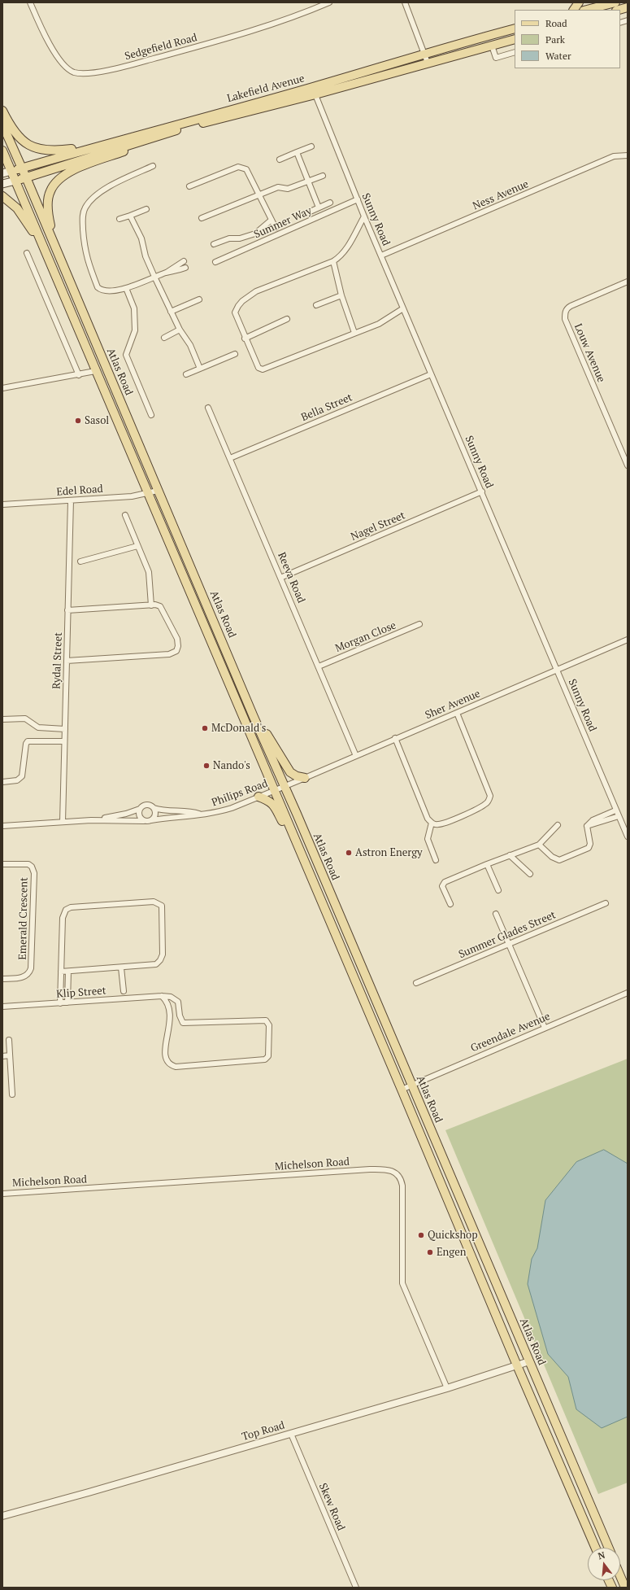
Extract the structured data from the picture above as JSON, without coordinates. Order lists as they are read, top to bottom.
{
  "streets": {
    "main road": ["Lakefield Avenue", "Atlas Road"],
    "street": [
      "Sedgefield Road",
      "Ness Avenue",
      "Sunny Road",
      "Summer Way",
      "Louw Avenue",
      "Bella Street",
      "Edel Road",
      "Nagel Street",
      "Reeva Road",
      "Morgan Close",
      "Rydal Street",
      "Sher Avenue",
      "Philips Road",
      "Emerald Crescent",
      "Summer Glades Street",
      "Klip Street",
      "Greendale Avenue",
      "Michelson Road",
      "Top Road",
      "Skew Road"
    ]
  },
  "crossings": [
    ["Lakefield Avenue", "Sunny Road"],
    ["Lakefield Avenue", "Atlas Road"],
    ["Ness Avenue", "Sunny Road"],
    ["Sunny Road", "Summer Way"],
    ["Sunny Road", "Bella Street"],
    ["Sunny Road", "Nagel Street"],
    ["Sunny Road", "Sher Avenue"],
    ["Atlas Road", "Edel Road"],
    ["Atlas Road", "Sher Avenue"],
    ["Atlas Road", "Philips Road"],
    ["Atlas Road", "Greendale Avenue"],
    ["Atlas Road", "Top Road"],
    ["Bella Street", "Reeva Road"],
    ["Edel Road", "Rydal Street"],
    ["Nagel Street", "Reeva Road"],
    ["Reeva Road", "Morgan Close"],
    ["Reeva Road", "Sher Avenue"],
    ["Sher Avenue", "Philips Road"],
    ["Michelson Road", "Top Road"],
    ["Top Road", "Skew Road"]
  ],
  "places": [
    "Sasol",
    "McDonald's",
    "Nando's",
    "Astron Energy",
    "Quickshop",
    "Engen"
  ],
  "legend": ["Road", "Park", "Water"],
  "north": "top"
}
